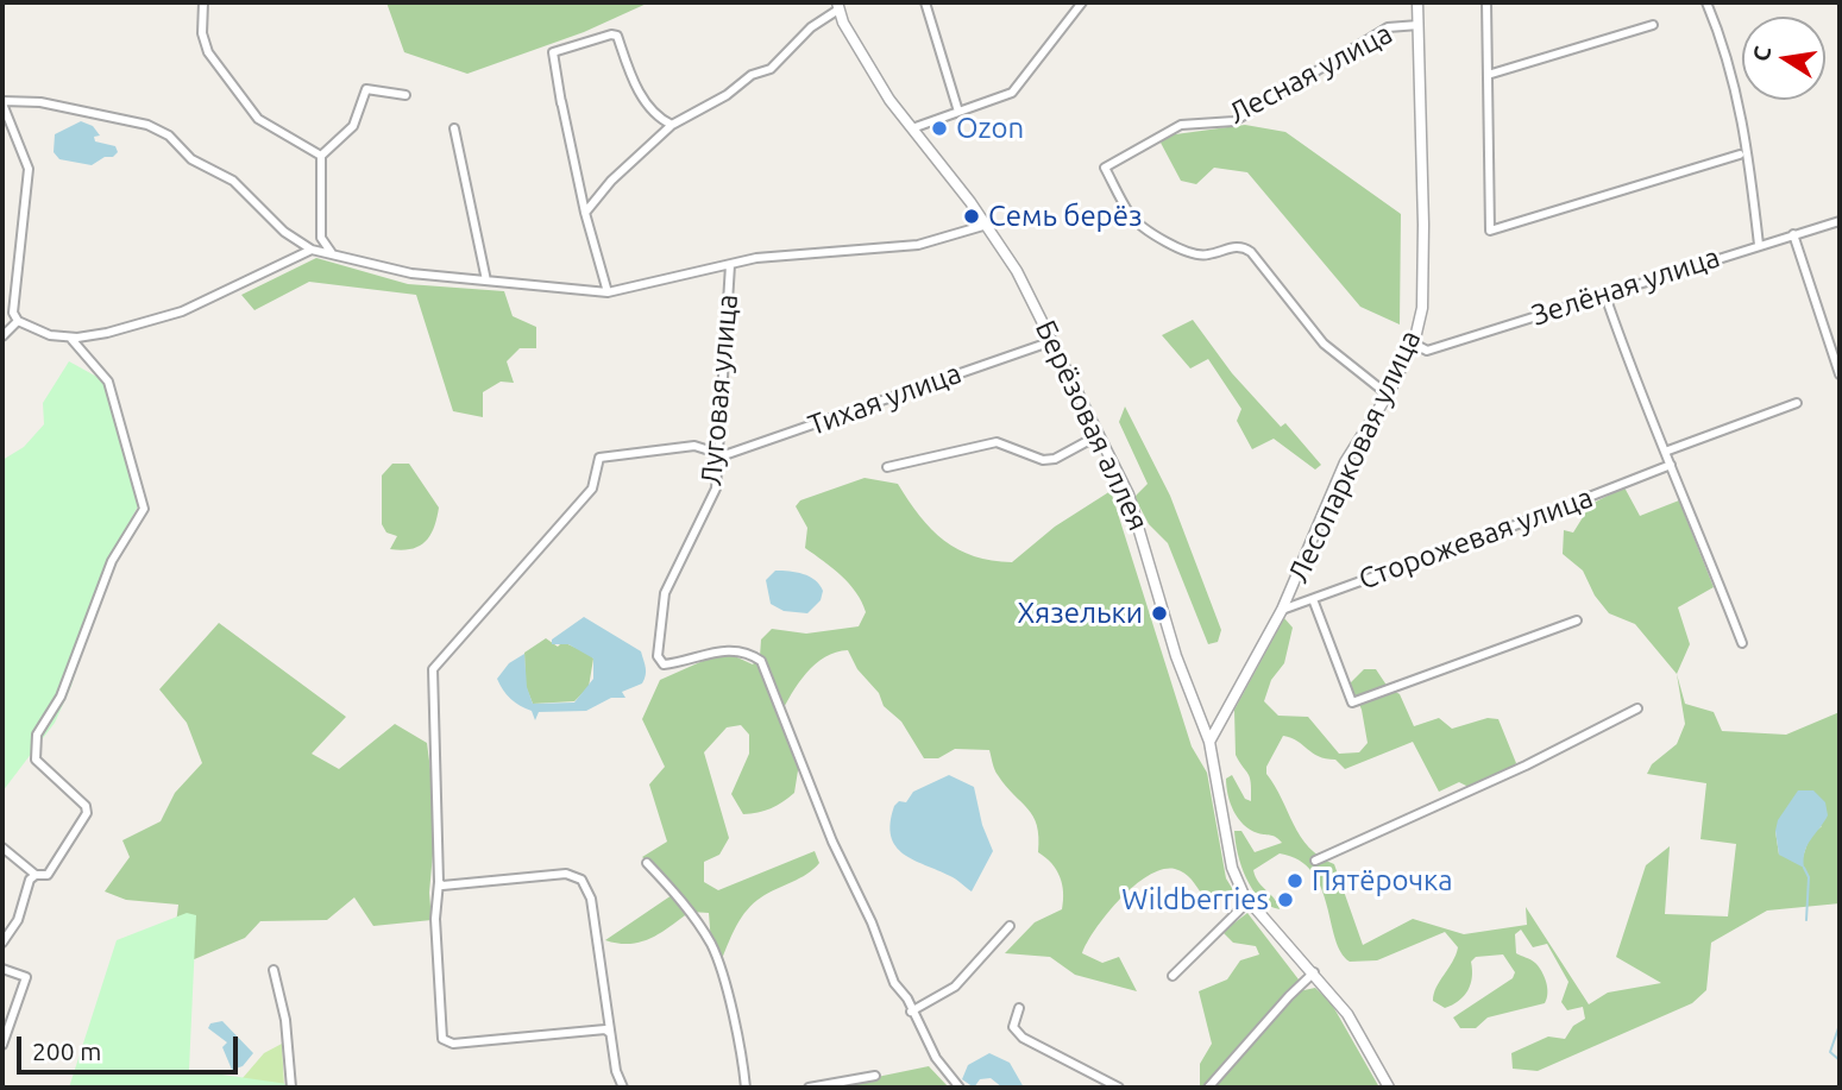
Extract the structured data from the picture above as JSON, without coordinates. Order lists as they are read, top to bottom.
{
  "streets": {
    "street": [
      "Лесная улица",
      "Зелёная улица",
      "Луговая улица",
      "Тихая улица",
      "Берёзовая аллея",
      "Лесопарковая улица",
      "Сторожевая улица"
    ]
  },
  "crossings": [
    ["Лесная улица", "Лесопарковая улица"],
    ["Зелёная улица", "Лесопарковая улица"],
    ["Луговая улица", "Тихая улица"],
    ["Тихая улица", "Берёзовая аллея"],
    ["Берёзовая аллея", "Лесопарковая улица"],
    ["Лесопарковая улица", "Сторожевая улица"]
  ],
  "places": [
    "Ozon",
    "Семь берёз",
    "Хязельки",
    "Пятёрочка",
    "Wildberries"
  ],
  "scale_bar": "200 m",
  "north": "left"
}
